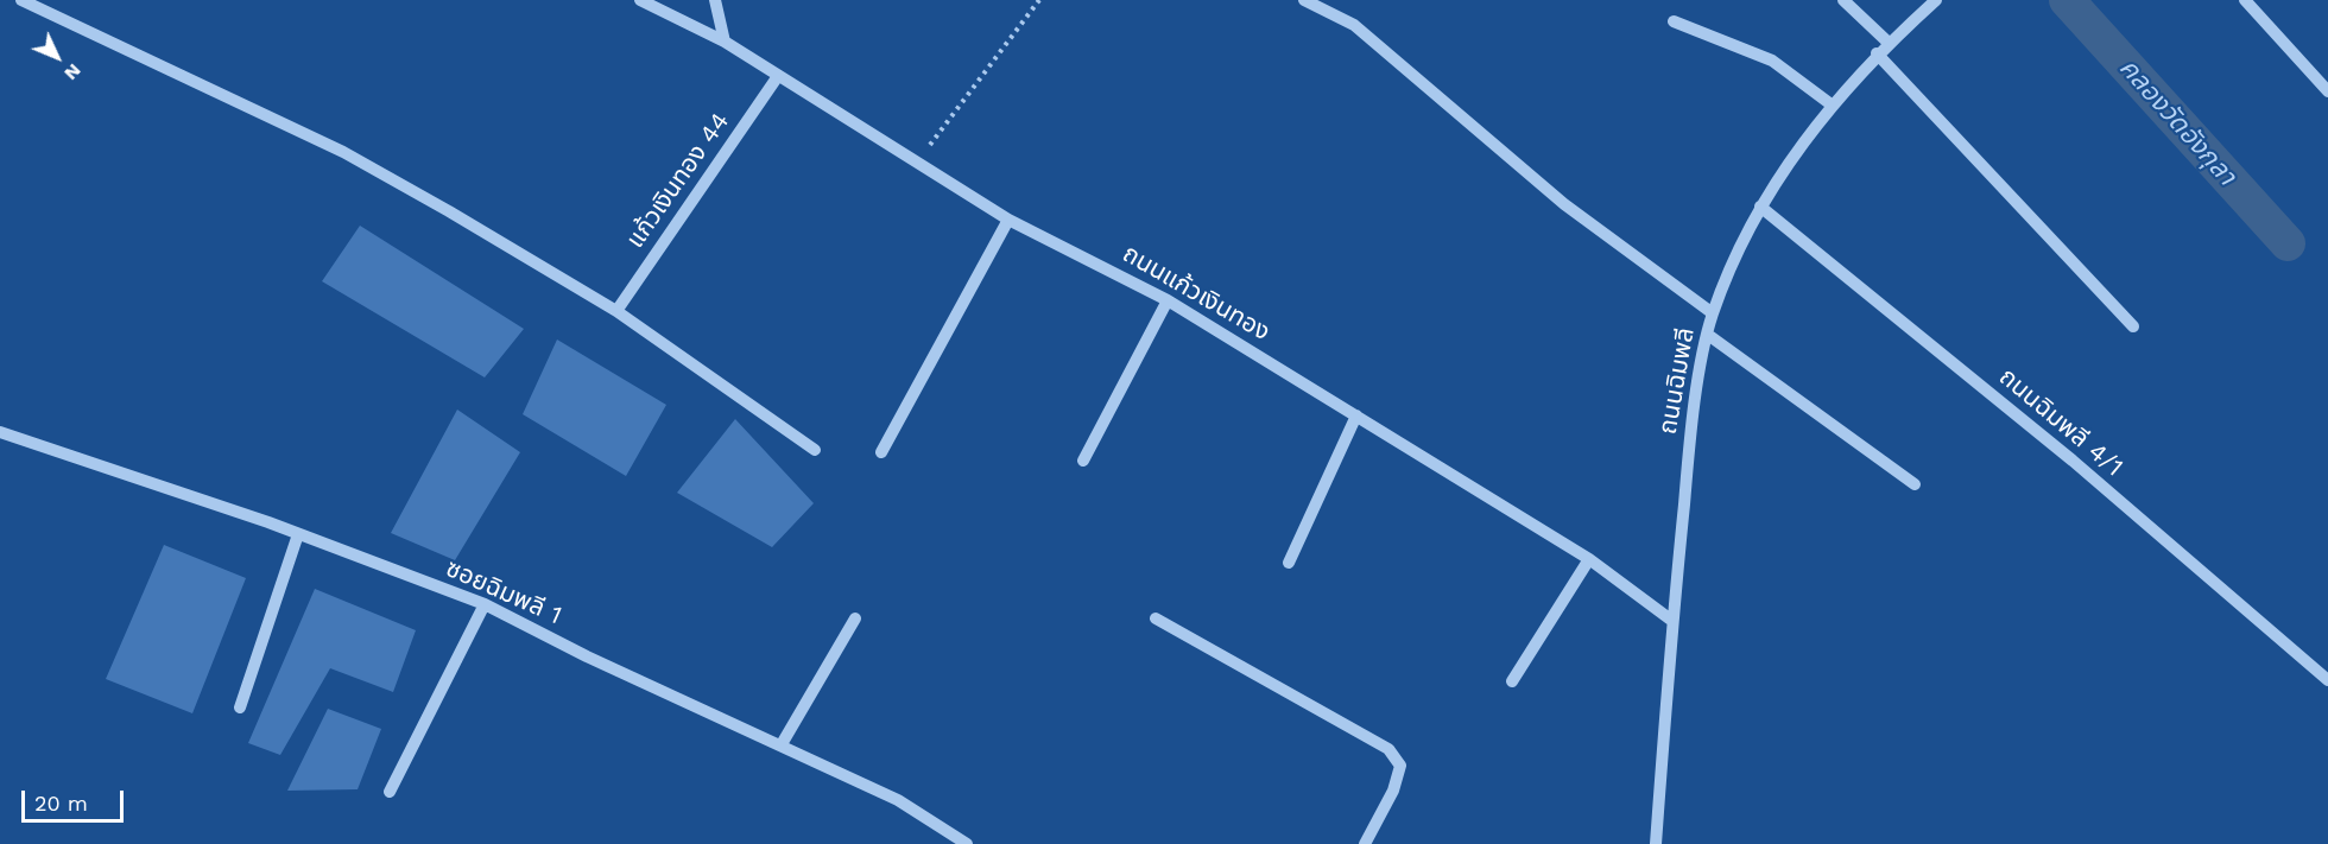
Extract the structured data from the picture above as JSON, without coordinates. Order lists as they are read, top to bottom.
{
  "streets": {
    "street": [
      "แก้วเงินทอง 44",
      "ถนนแก้วเงินทอง",
      "ถนนฉิมพลี",
      "ถนนฉิมพลี 4/1",
      "ซอยฉิมพลี 1"
    ]
  },
  "crossings": [
    ["แก้วเงินทอง 44", "ถนนแก้วเงินทอง"],
    ["ถนนแก้วเงินทอง", "ถนนฉิมพลี"],
    ["ถนนฉิมพลี", "ถนนฉิมพลี 4/1"]
  ],
  "water": ["คลองวัดอังกุลา"],
  "scale_bar": "20 m",
  "north": "bottom right"
}
